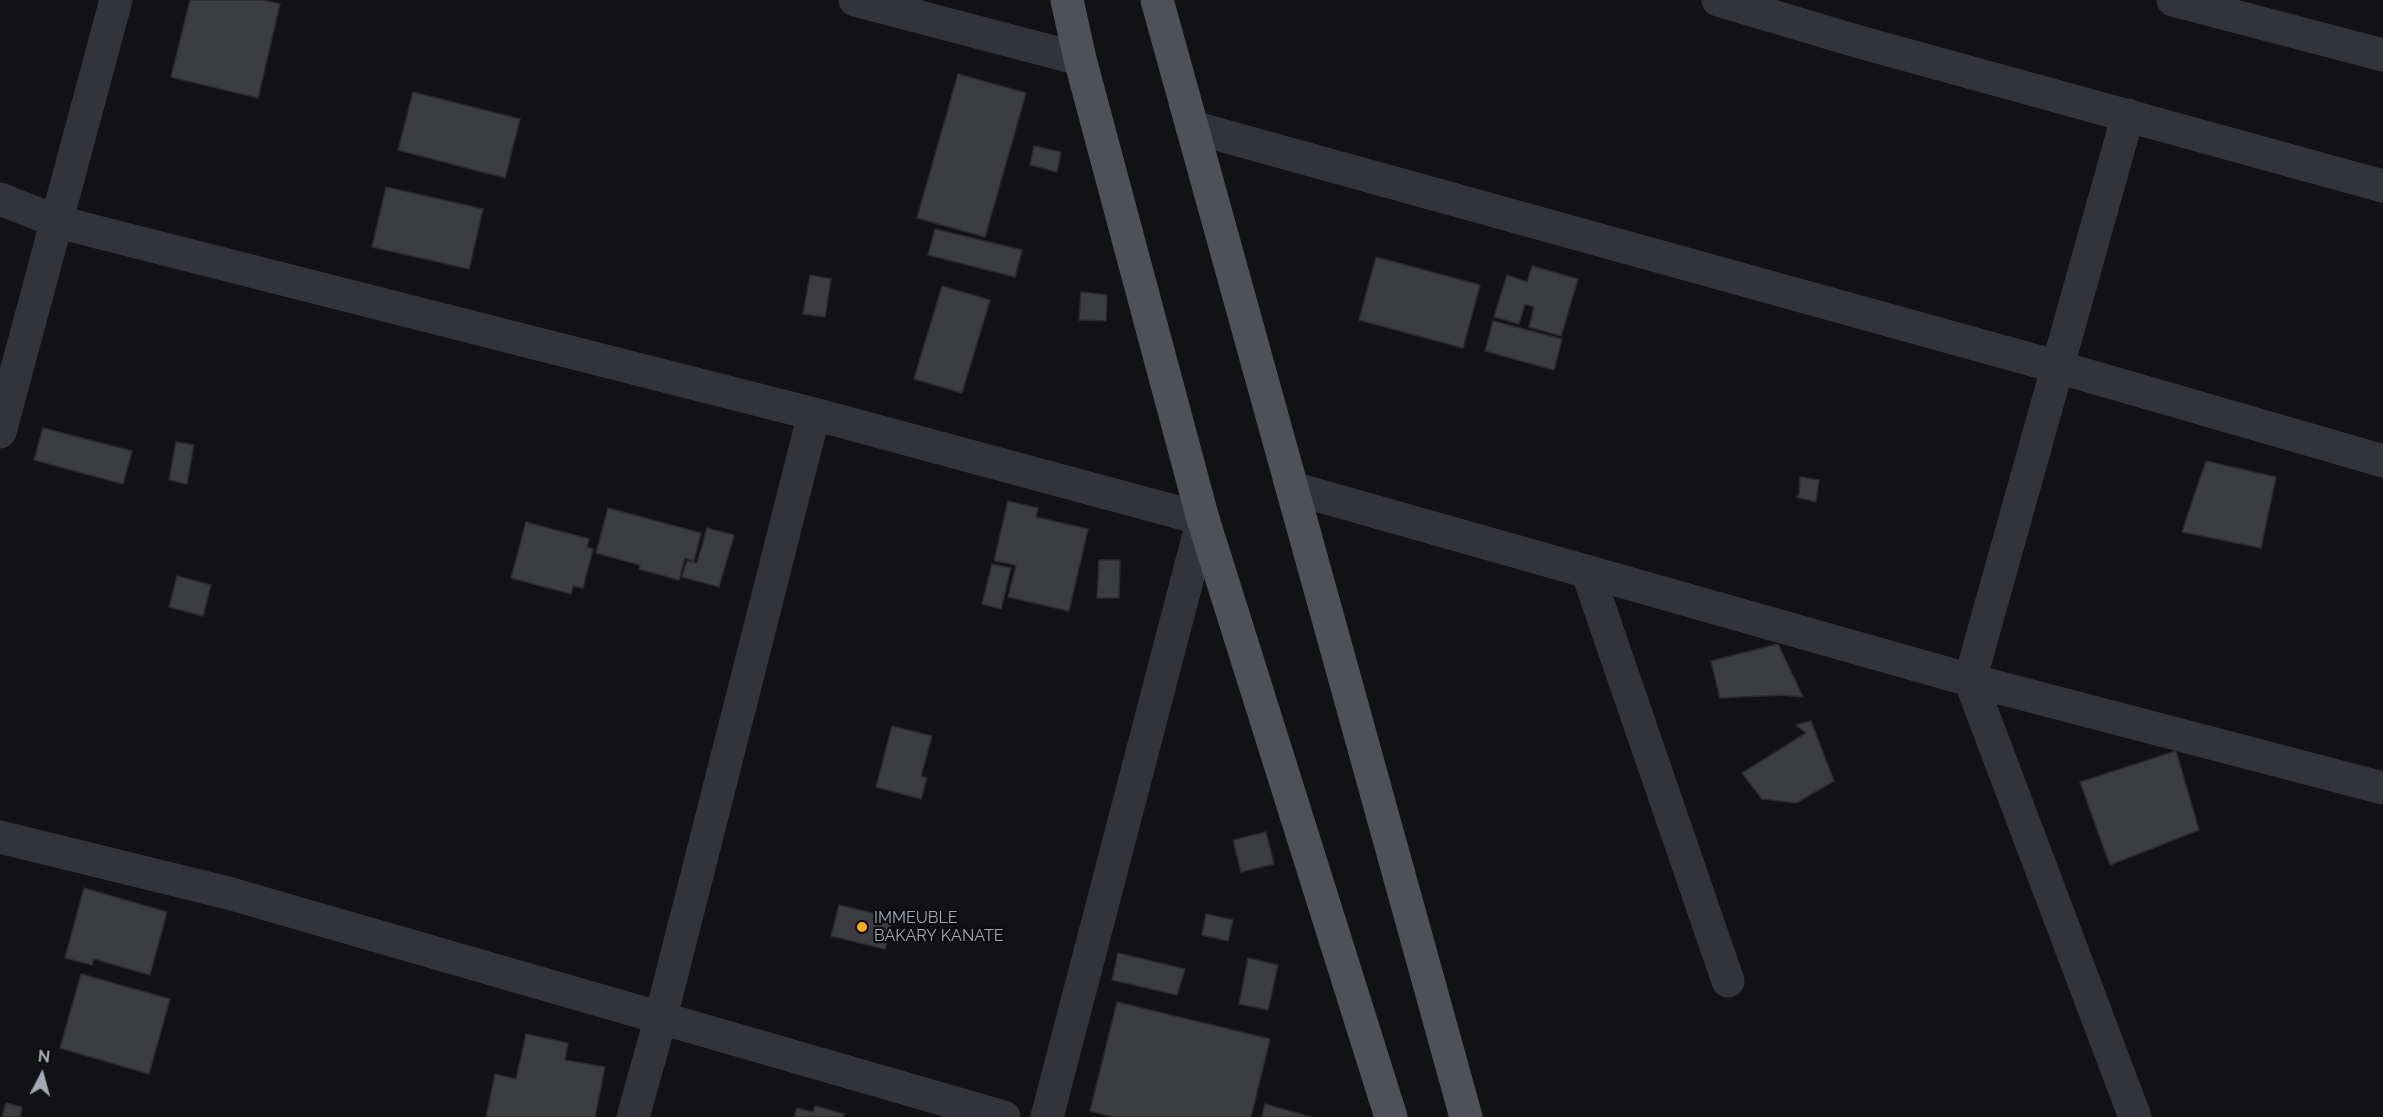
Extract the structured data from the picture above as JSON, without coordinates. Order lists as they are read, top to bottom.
{
  "places": ["IMMEUBLE BAKARY KANATE"],
  "north": "top"
}
